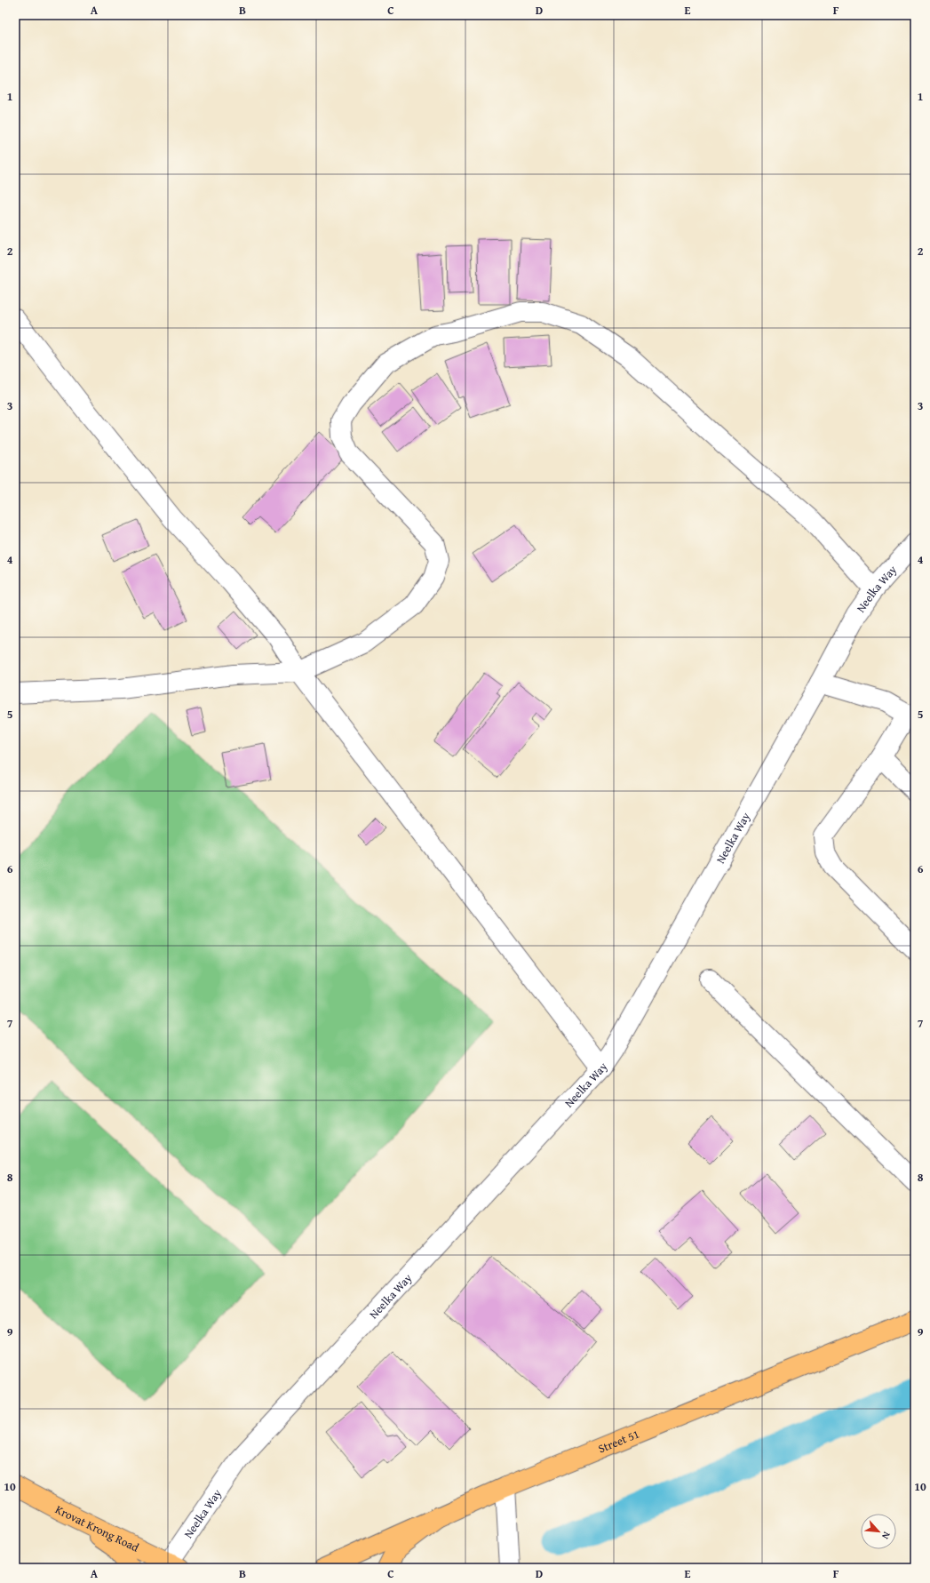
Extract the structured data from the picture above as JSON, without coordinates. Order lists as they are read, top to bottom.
{
  "streets": {
    "main road": ["Street 51", "Krovat Krong Road"],
    "street": ["Neelka Way"]
  },
  "crossings": [
    ["Neelka Way", "Krovat Krong Road"]
  ],
  "north": "bottom right",
  "grid": {
    "columns": [
      "A",
      "B",
      "C",
      "D",
      "E",
      "F"
    ],
    "rows": [
      "1",
      "2",
      "3",
      "4",
      "5",
      "6",
      "7",
      "8",
      "9",
      "10"
    ]
  }
}
